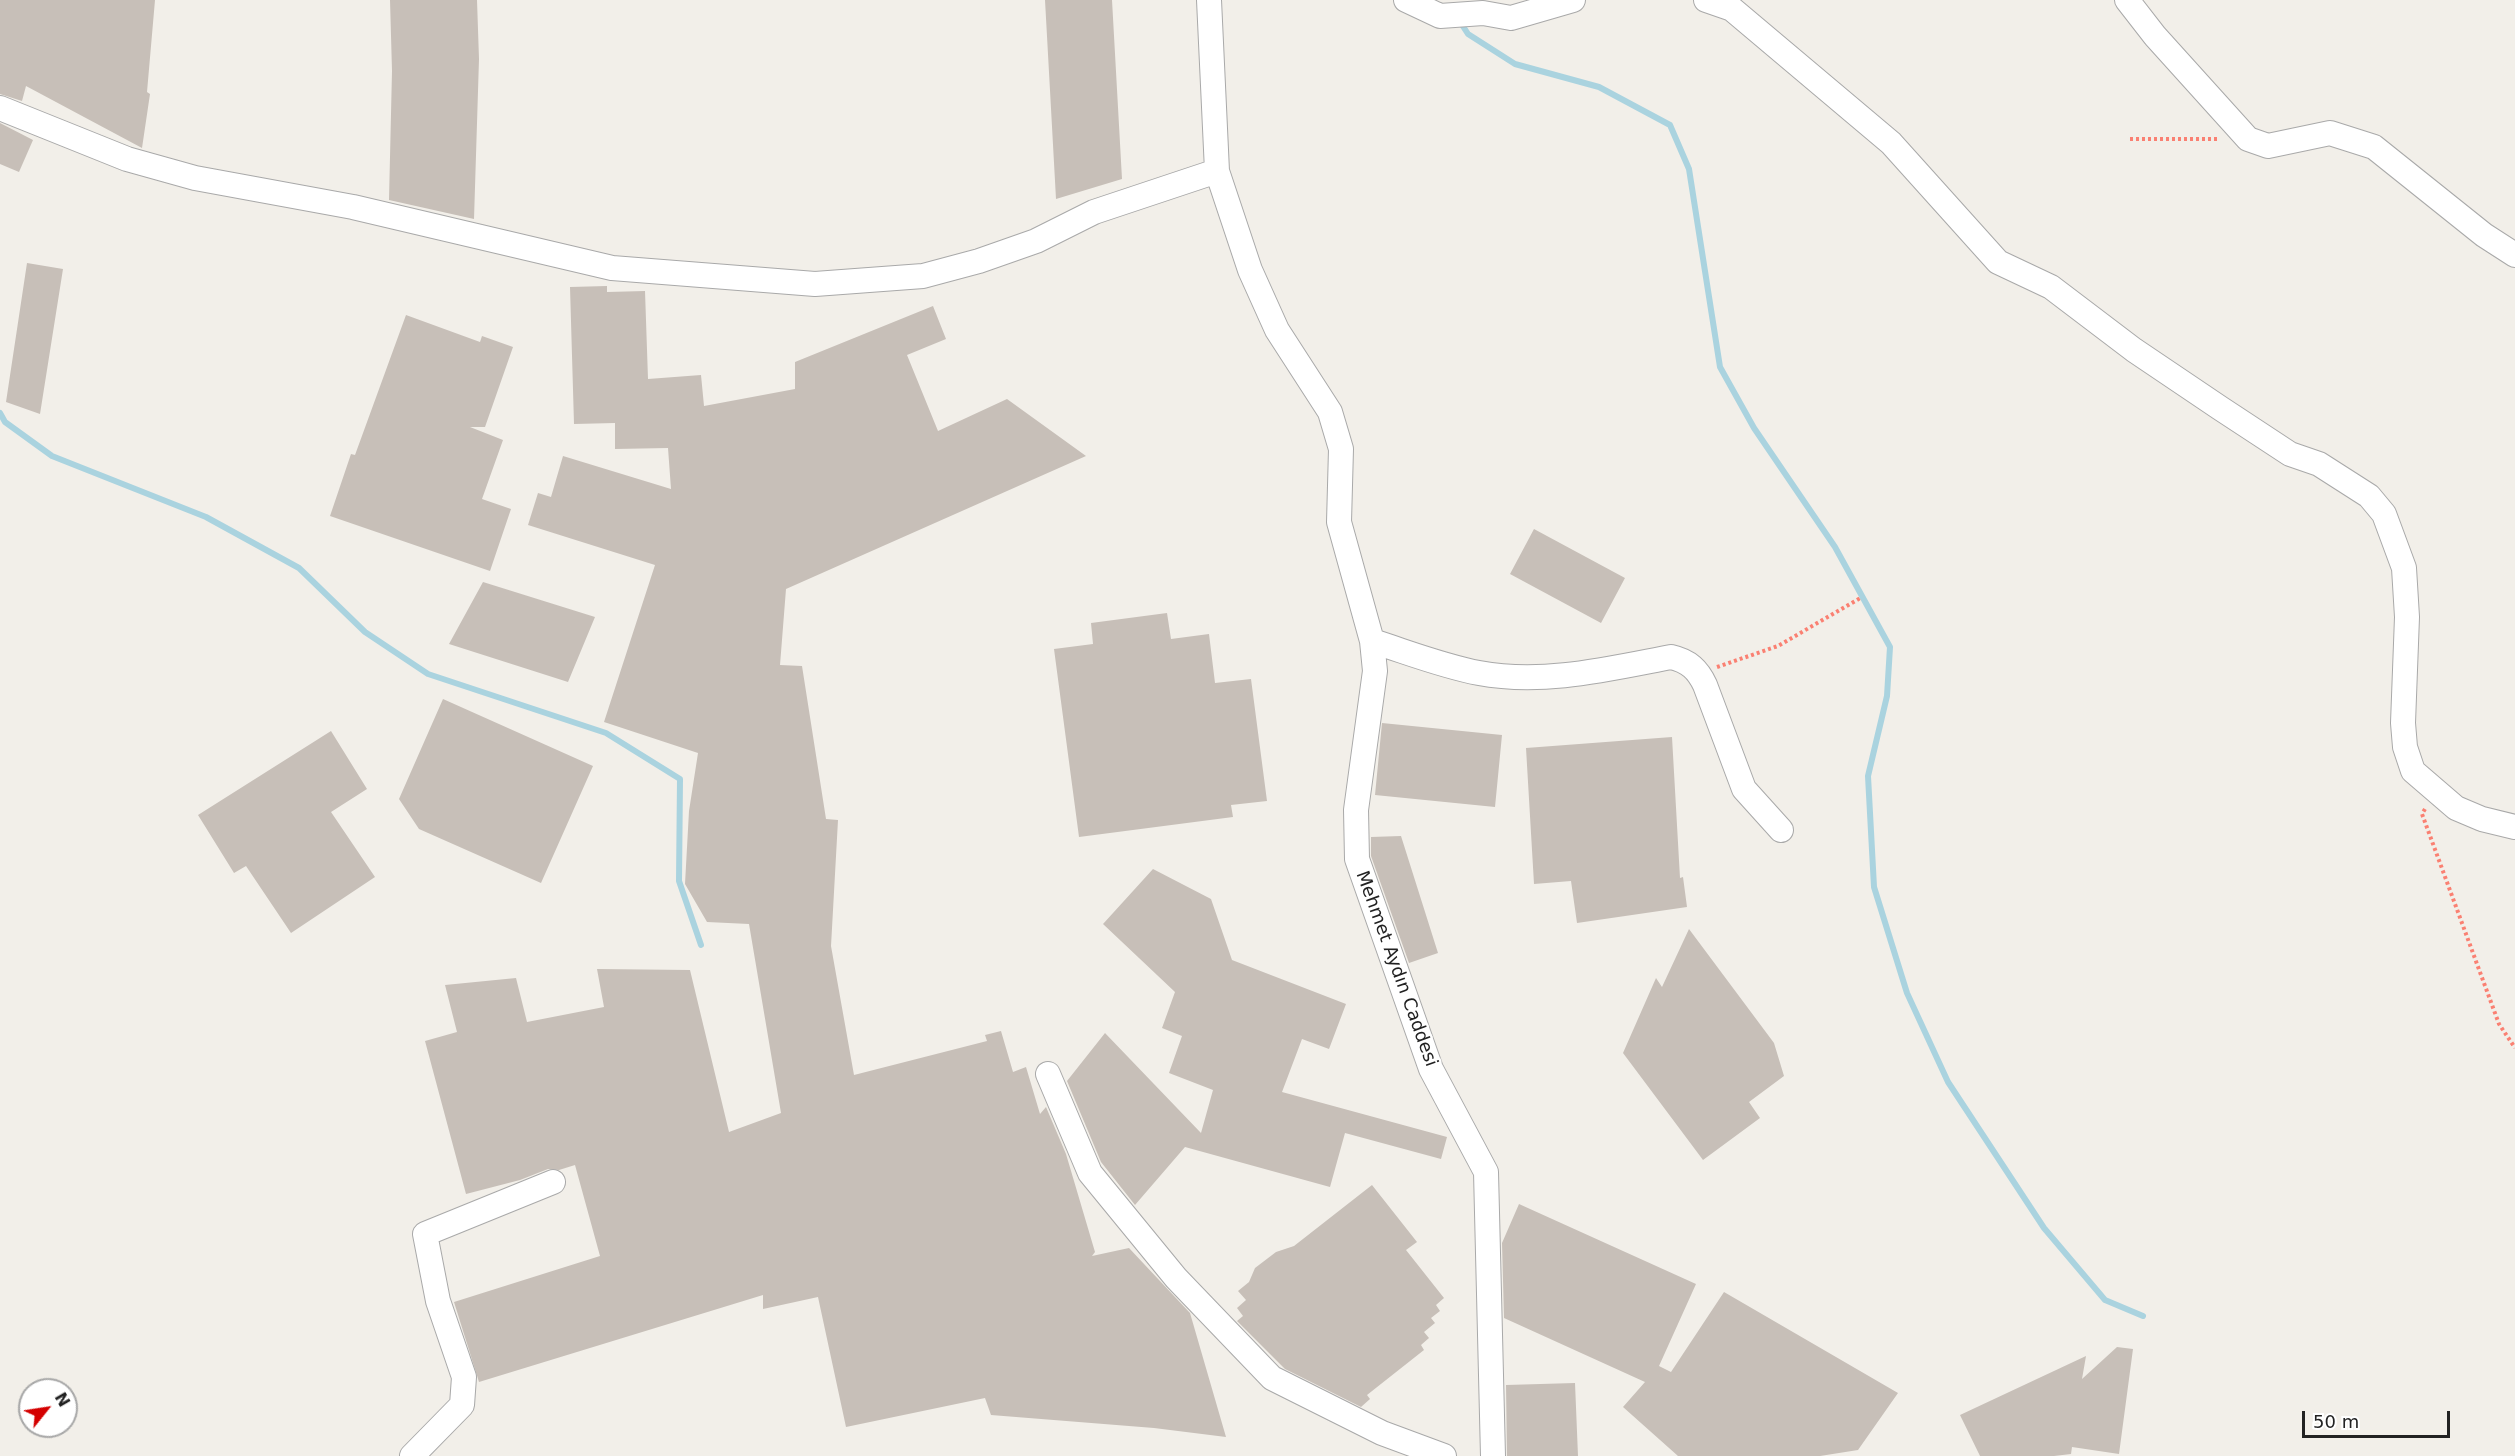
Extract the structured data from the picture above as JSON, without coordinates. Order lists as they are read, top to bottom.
{
  "streets": {
    "street": ["Mehmet Aydın Caddesi"]
  },
  "scale_bar": "50 m",
  "north": "top right"
}
